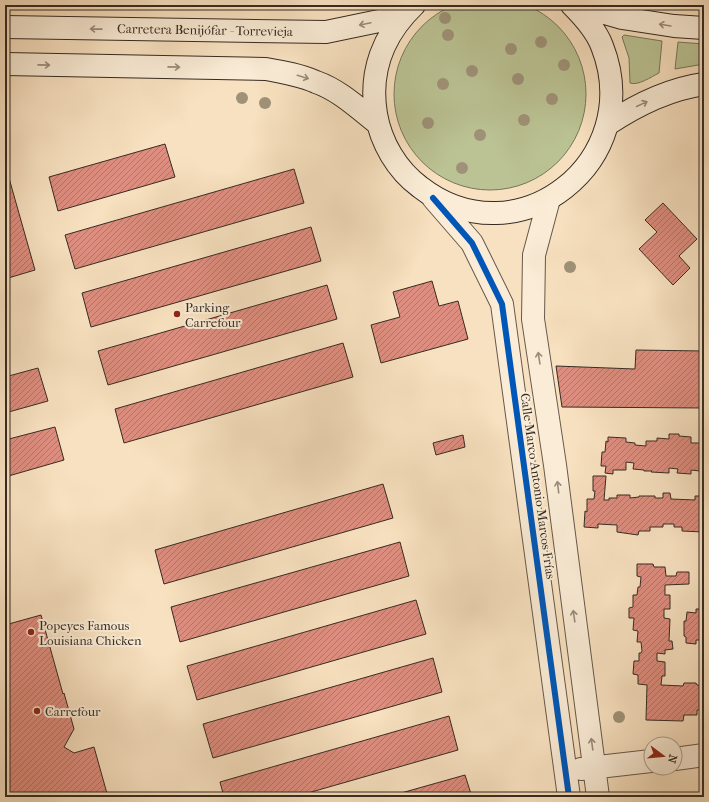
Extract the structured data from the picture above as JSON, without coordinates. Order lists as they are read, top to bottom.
{
  "streets": {
    "main road": ["Carretera Benijófar - Torrevieja", "Calle Marco Antonio Marcos Frías"]
  },
  "places": ["Parking Carrefour", "Popeyes Famous Louisiana Chicken", "Carrefour"],
  "north": "right"
}
